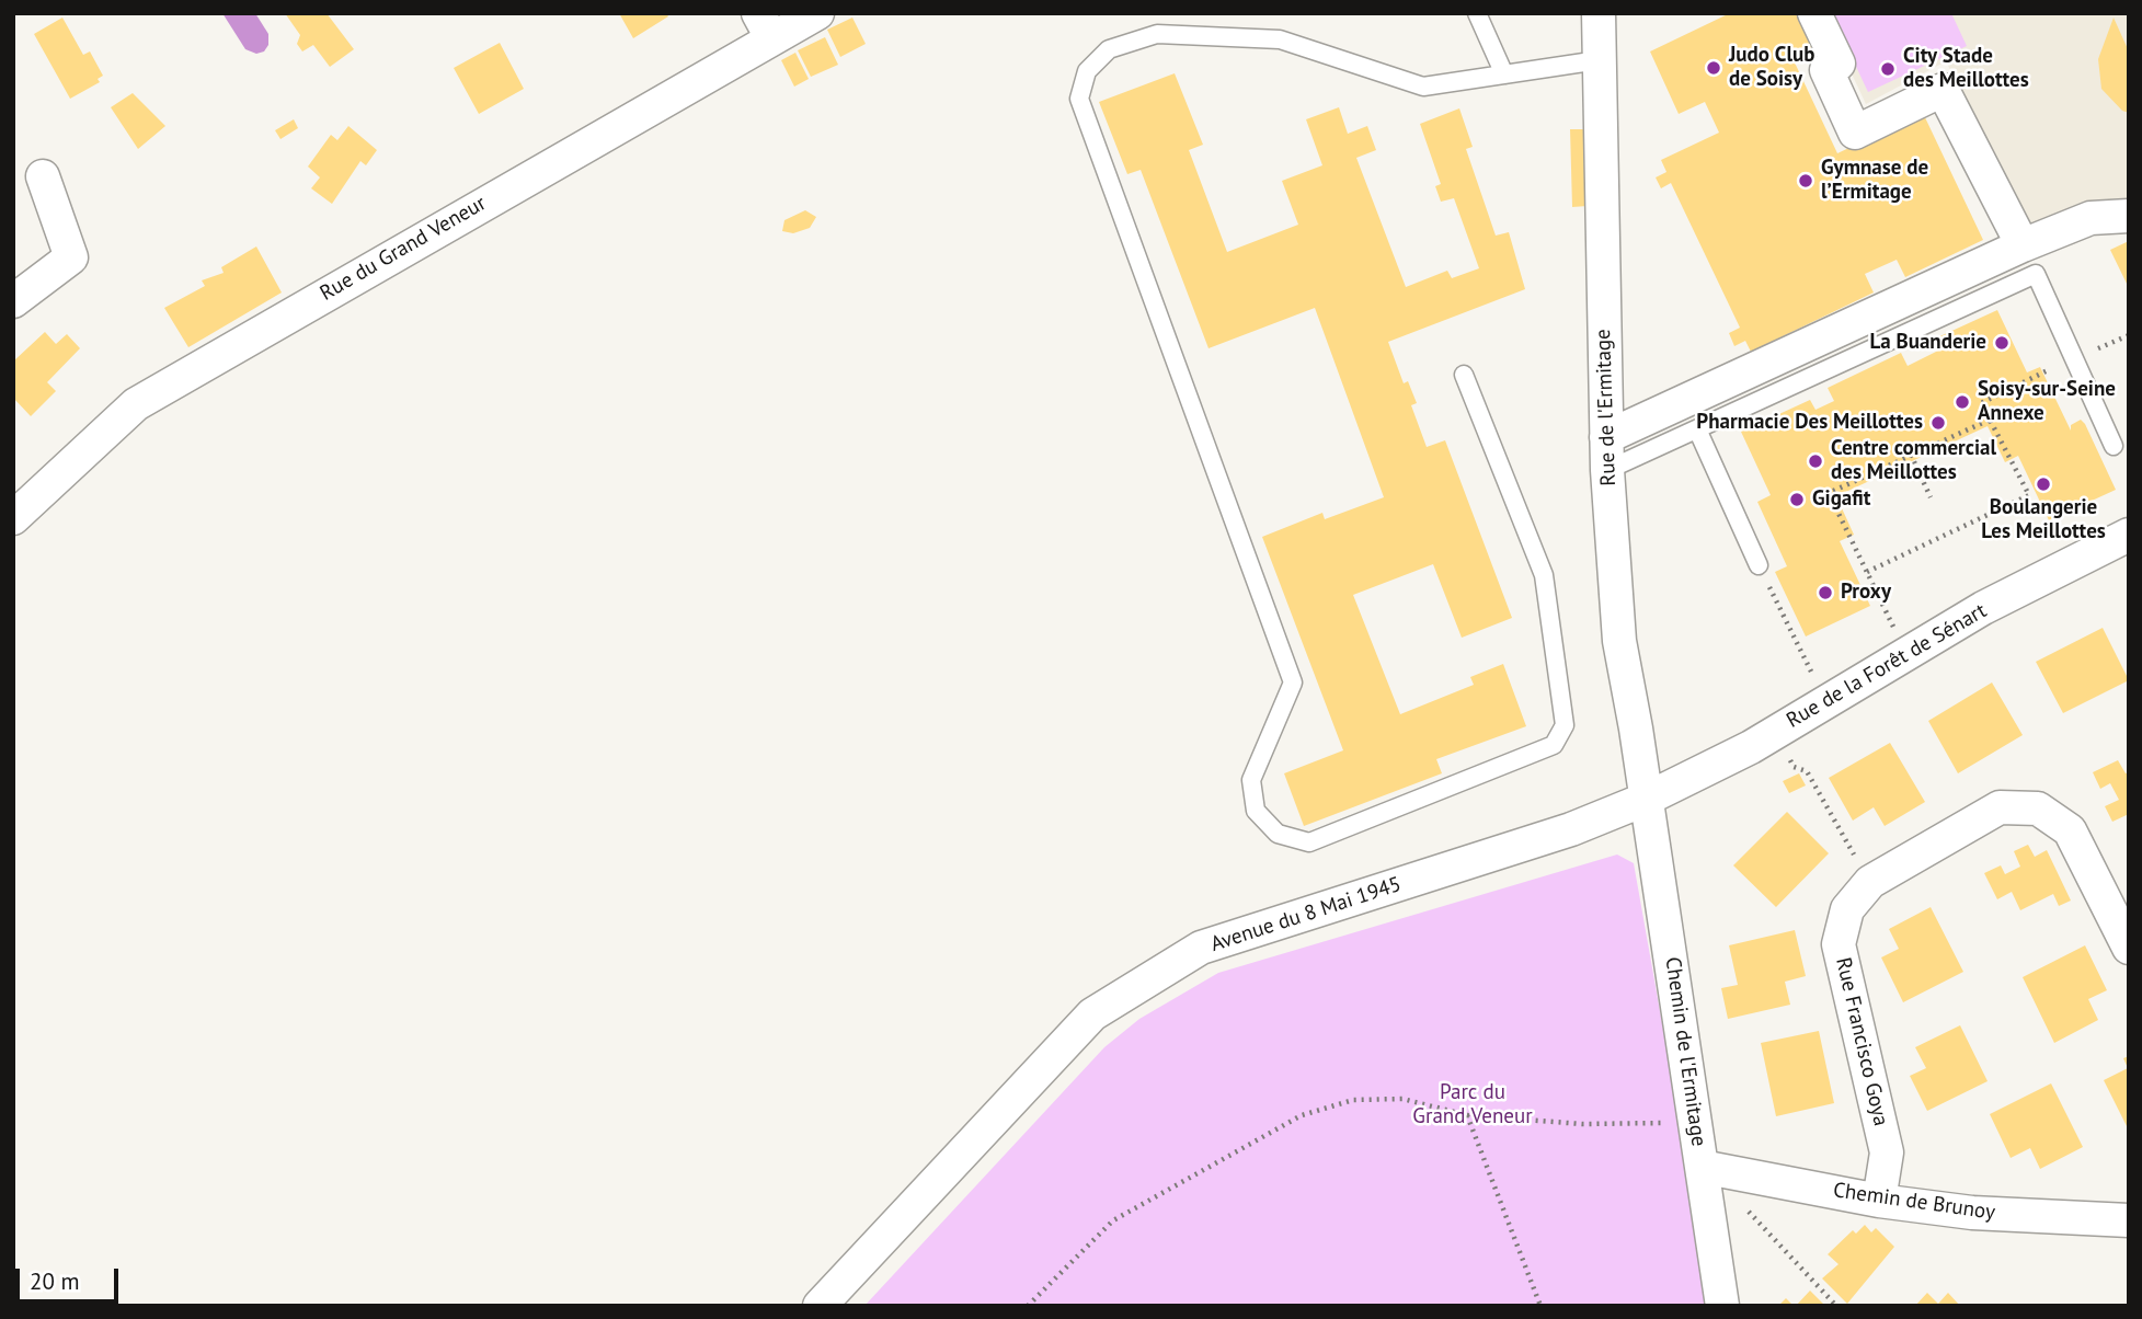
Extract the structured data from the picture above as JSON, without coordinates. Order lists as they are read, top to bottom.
{
  "streets": {
    "street": [
      "Rue du Grand Veneur",
      "Rue de l'Ermitage",
      "Rue de la Forêt de Sénart",
      "Avenue du 8 Mai 1945",
      "Rue Francisco Goya",
      "Chemin de l'Ermitage",
      "Chemin de Brunoy"
    ]
  },
  "crossings": [
    ["Rue de l'Ermitage", "Rue de la Forêt de Sénart"],
    ["Rue de l'Ermitage", "Avenue du 8 Mai 1945"],
    ["Rue de l'Ermitage", "Chemin de l'Ermitage"],
    ["Rue de la Forêt de Sénart", "Avenue du 8 Mai 1945"],
    ["Rue de la Forêt de Sénart", "Chemin de l'Ermitage"],
    ["Avenue du 8 Mai 1945", "Chemin de l'Ermitage"],
    ["Rue Francisco Goya", "Chemin de Brunoy"],
    ["Chemin de l'Ermitage", "Chemin de Brunoy"]
  ],
  "parks": ["Parc du Grand Veneur"],
  "places": [
    "Judo Club de Soisy",
    "City Stade des Meillottes",
    "Gymnase de l’Ermitage",
    "La Buanderie",
    "Soisy-sur-Seine Annexe",
    "Pharmacie Des Meillottes",
    "Centre commercial des Meillottes",
    "Boulangerie Les Meillottes",
    "Gigafit",
    "Proxy"
  ],
  "scale_bar": "20 m"
}
